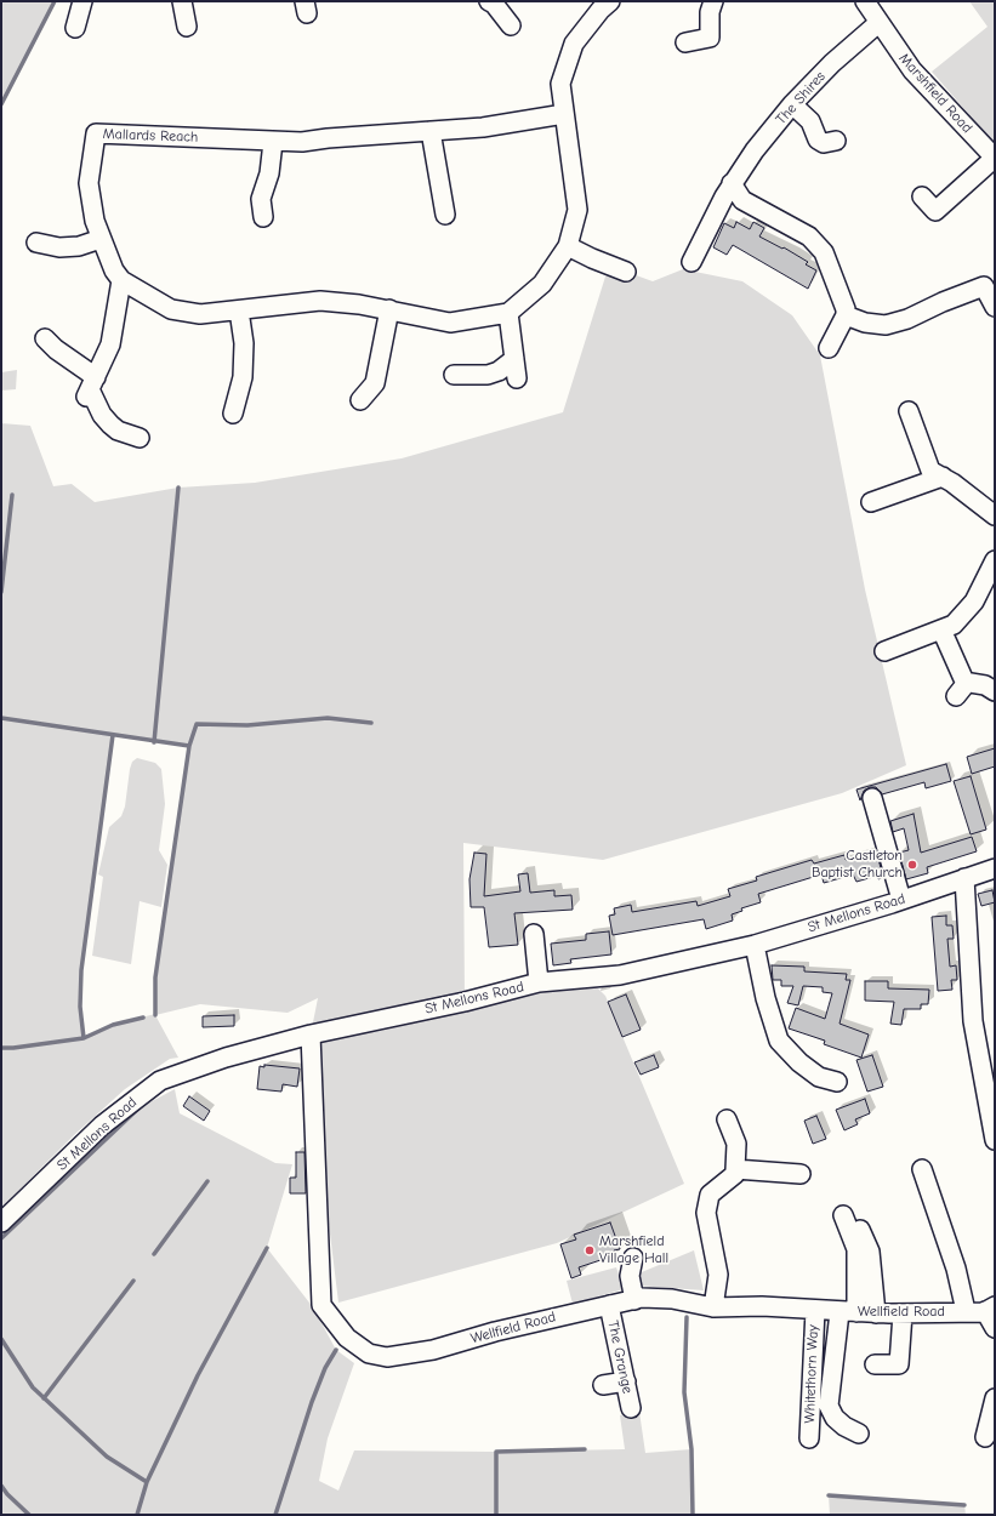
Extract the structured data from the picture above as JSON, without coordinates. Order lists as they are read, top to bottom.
{
  "streets": {
    "street": [
      "Marshfield Road",
      "The Shires",
      "Mallards Reach",
      "St Mellons Road",
      "Wellfield Road",
      "The Grange",
      "Whitethorn Way"
    ]
  },
  "crossings": [
    ["Marshfield Road", "The Shires"],
    ["St Mellons Road", "Wellfield Road"],
    ["Wellfield Road", "The Grange"],
    ["Wellfield Road", "Whitethorn Way"]
  ],
  "places": ["Castleton Baptist Church", "Marshfield Village Hall"]
}
